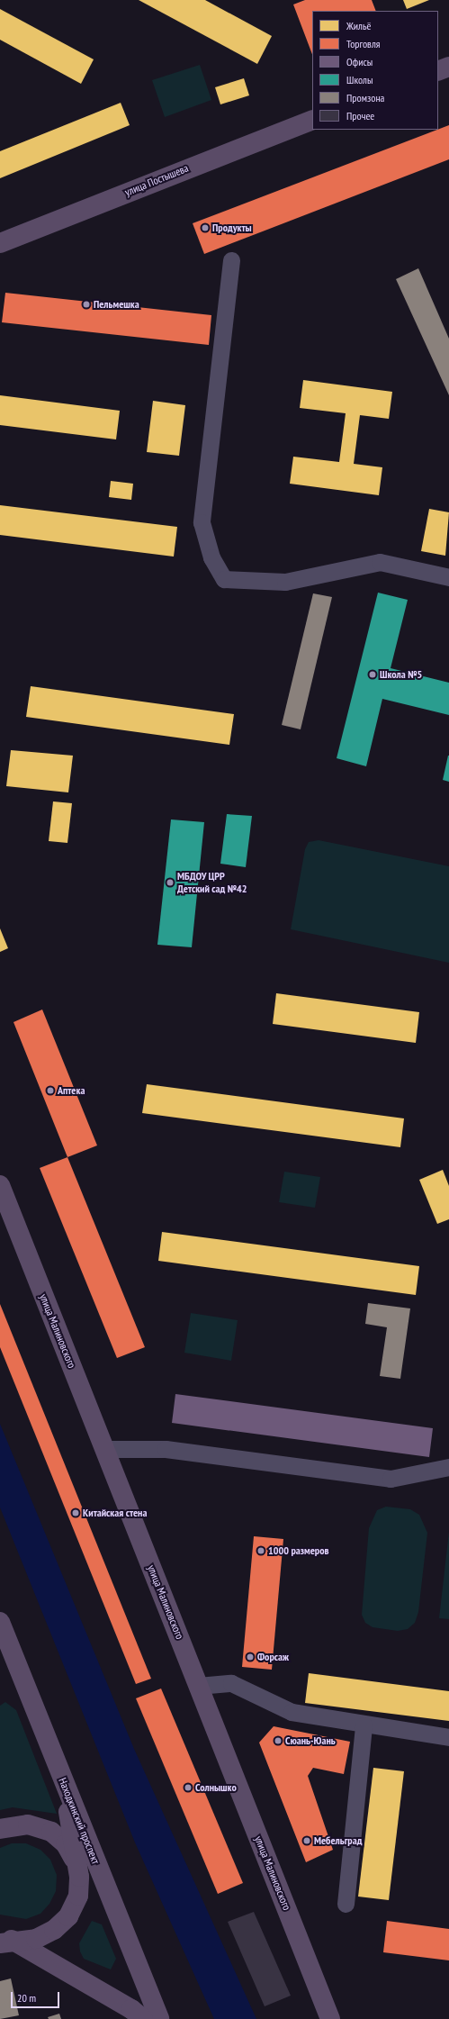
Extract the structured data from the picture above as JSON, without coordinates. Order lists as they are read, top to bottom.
{
  "streets": {
    "main road": ["улица Постышева", "улица Малиновского", "Находкинский проспект"]
  },
  "places": [
    "Продукты",
    "Пельмешка",
    "Школа №5",
    "МБДОУ ЦРР Детский сад №42",
    "Аптека",
    "Китайская стена",
    "1000 размеров",
    "Форсаж",
    "Сюань-Юань",
    "Солнышко",
    "Мебельград"
  ],
  "legend": [
    "Жильё",
    "Торговля",
    "Офисы",
    "Школы",
    "Промзона",
    "Прочее"
  ],
  "scale_bar": "20 m"
}
